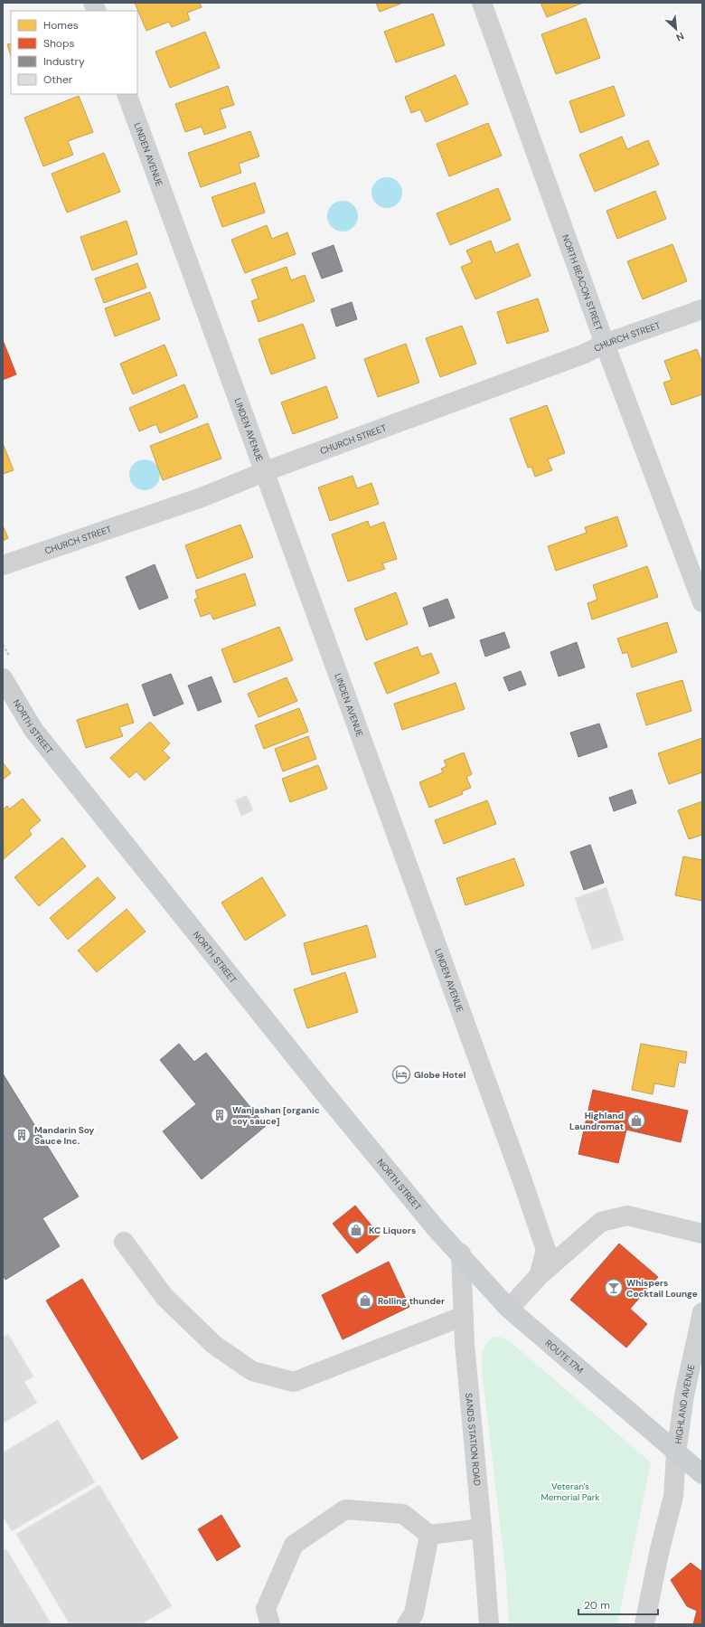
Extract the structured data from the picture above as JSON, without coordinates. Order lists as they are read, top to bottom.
{
  "streets": {
    "main road": ["NORTH STREET", "ROUTE 17M"],
    "street": [
      "LINDEN AVENUE",
      "NORTH BEACON STREET",
      "CHURCH STREET",
      "HIGHLAND AVENUE",
      "SANDS STATION ROAD"
    ]
  },
  "crossings": [
    ["LINDEN AVENUE", "CHURCH STREET"],
    ["LINDEN AVENUE", "ROUTE 17M"],
    ["NORTH BEACON STREET", "CHURCH STREET"],
    ["NORTH STREET", "ROUTE 17M"],
    ["ROUTE 17M", "HIGHLAND AVENUE"],
    ["ROUTE 17M", "SANDS STATION ROAD"]
  ],
  "parks": ["Veteran's Memorial Park"],
  "places": {
    "hotel": ["Globe Hotel"],
    "building": ["Wanjashan [organic soy sauce]", "Mandarin Soy Sauce Inc."],
    "shop": ["Highland Laundromat", "KC Liquors", "Rolling thunder"],
    "bar": ["Whispers Cocktail Lounge"]
  },
  "legend": [
    "Homes",
    "Shops",
    "Industry",
    "Other"
  ],
  "scale_bar": "20 m",
  "north": "bottom right"
}
